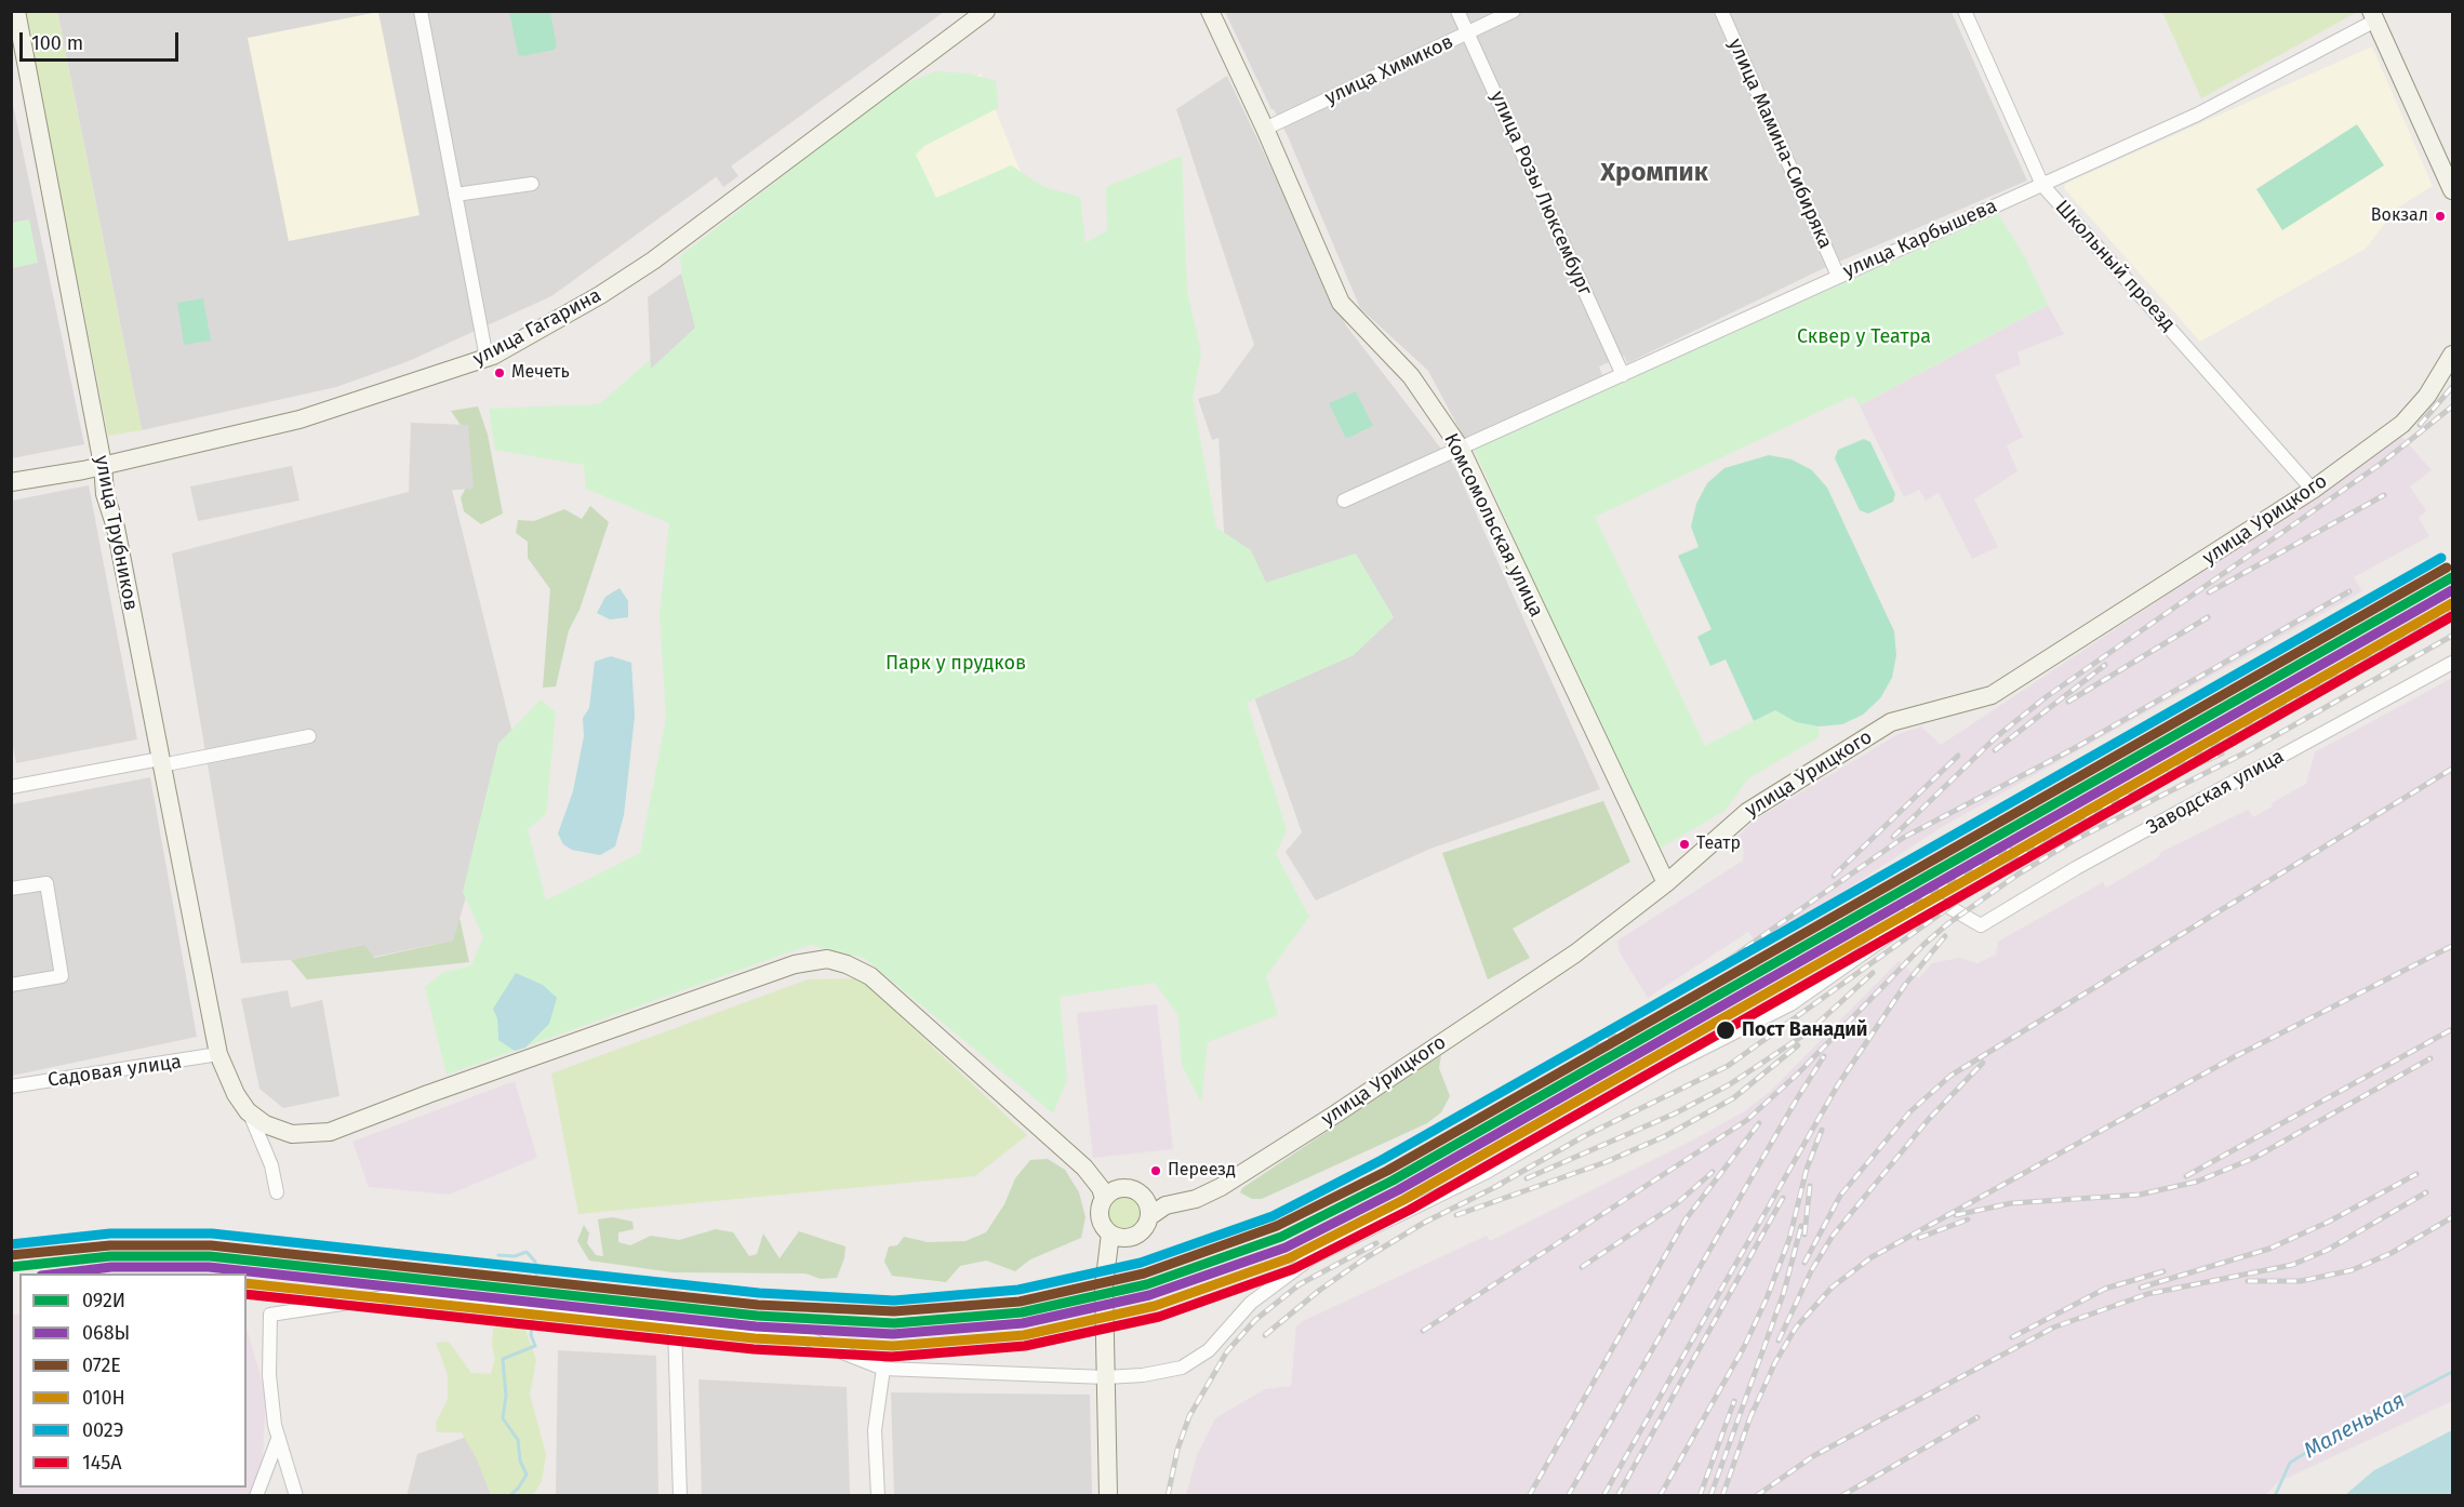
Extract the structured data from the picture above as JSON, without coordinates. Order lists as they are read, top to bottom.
{
  "streets": {
    "street": [
      "улица Химиков",
      "улица Мамина-Сибиряка",
      "улица Розы Люксембург",
      "улица Карбышева",
      "Школьный проезд",
      "улица Гагарина",
      "улица Урицкого",
      "Комсомольская улица",
      "улица Трубников",
      "Заводская улица",
      "Садовая улица"
    ]
  },
  "crossings": [
    ["улица Химиков", "улица Розы Люксембург"],
    ["улица Химиков", "Комсомольская улица"],
    ["улица Мамина-Сибиряка", "улица Карбышева"],
    ["улица Розы Люксембург", "улица Карбышева"],
    ["улица Карбышева", "Школьный проезд"],
    ["улица Карбышева", "Комсомольская улица"],
    ["Школьный проезд", "улица Урицкого"],
    ["улица Гагарина", "улица Трубников"],
    ["улица Урицкого", "Комсомольская улица"],
    ["улица Трубников", "Садовая улица"]
  ],
  "districts": ["Хромпик"],
  "water": ["Маленькая"],
  "parks": ["Сквер у Театра", "Парк у прудков"],
  "places": [
    "Вокзал",
    "Мечеть",
    "Театр",
    "Пост Ванадий",
    "Переезд"
  ],
  "lines": [
    "transit line 002Э",
    "transit line 072Е",
    "transit line 092И",
    "transit line 068Ы",
    "transit line 010Н",
    "transit line 145А"
  ],
  "legend": [
    "092И",
    "068Ы",
    "072Е",
    "010Н",
    "002Э",
    "145А"
  ],
  "scale_bar": "100 m"
}
